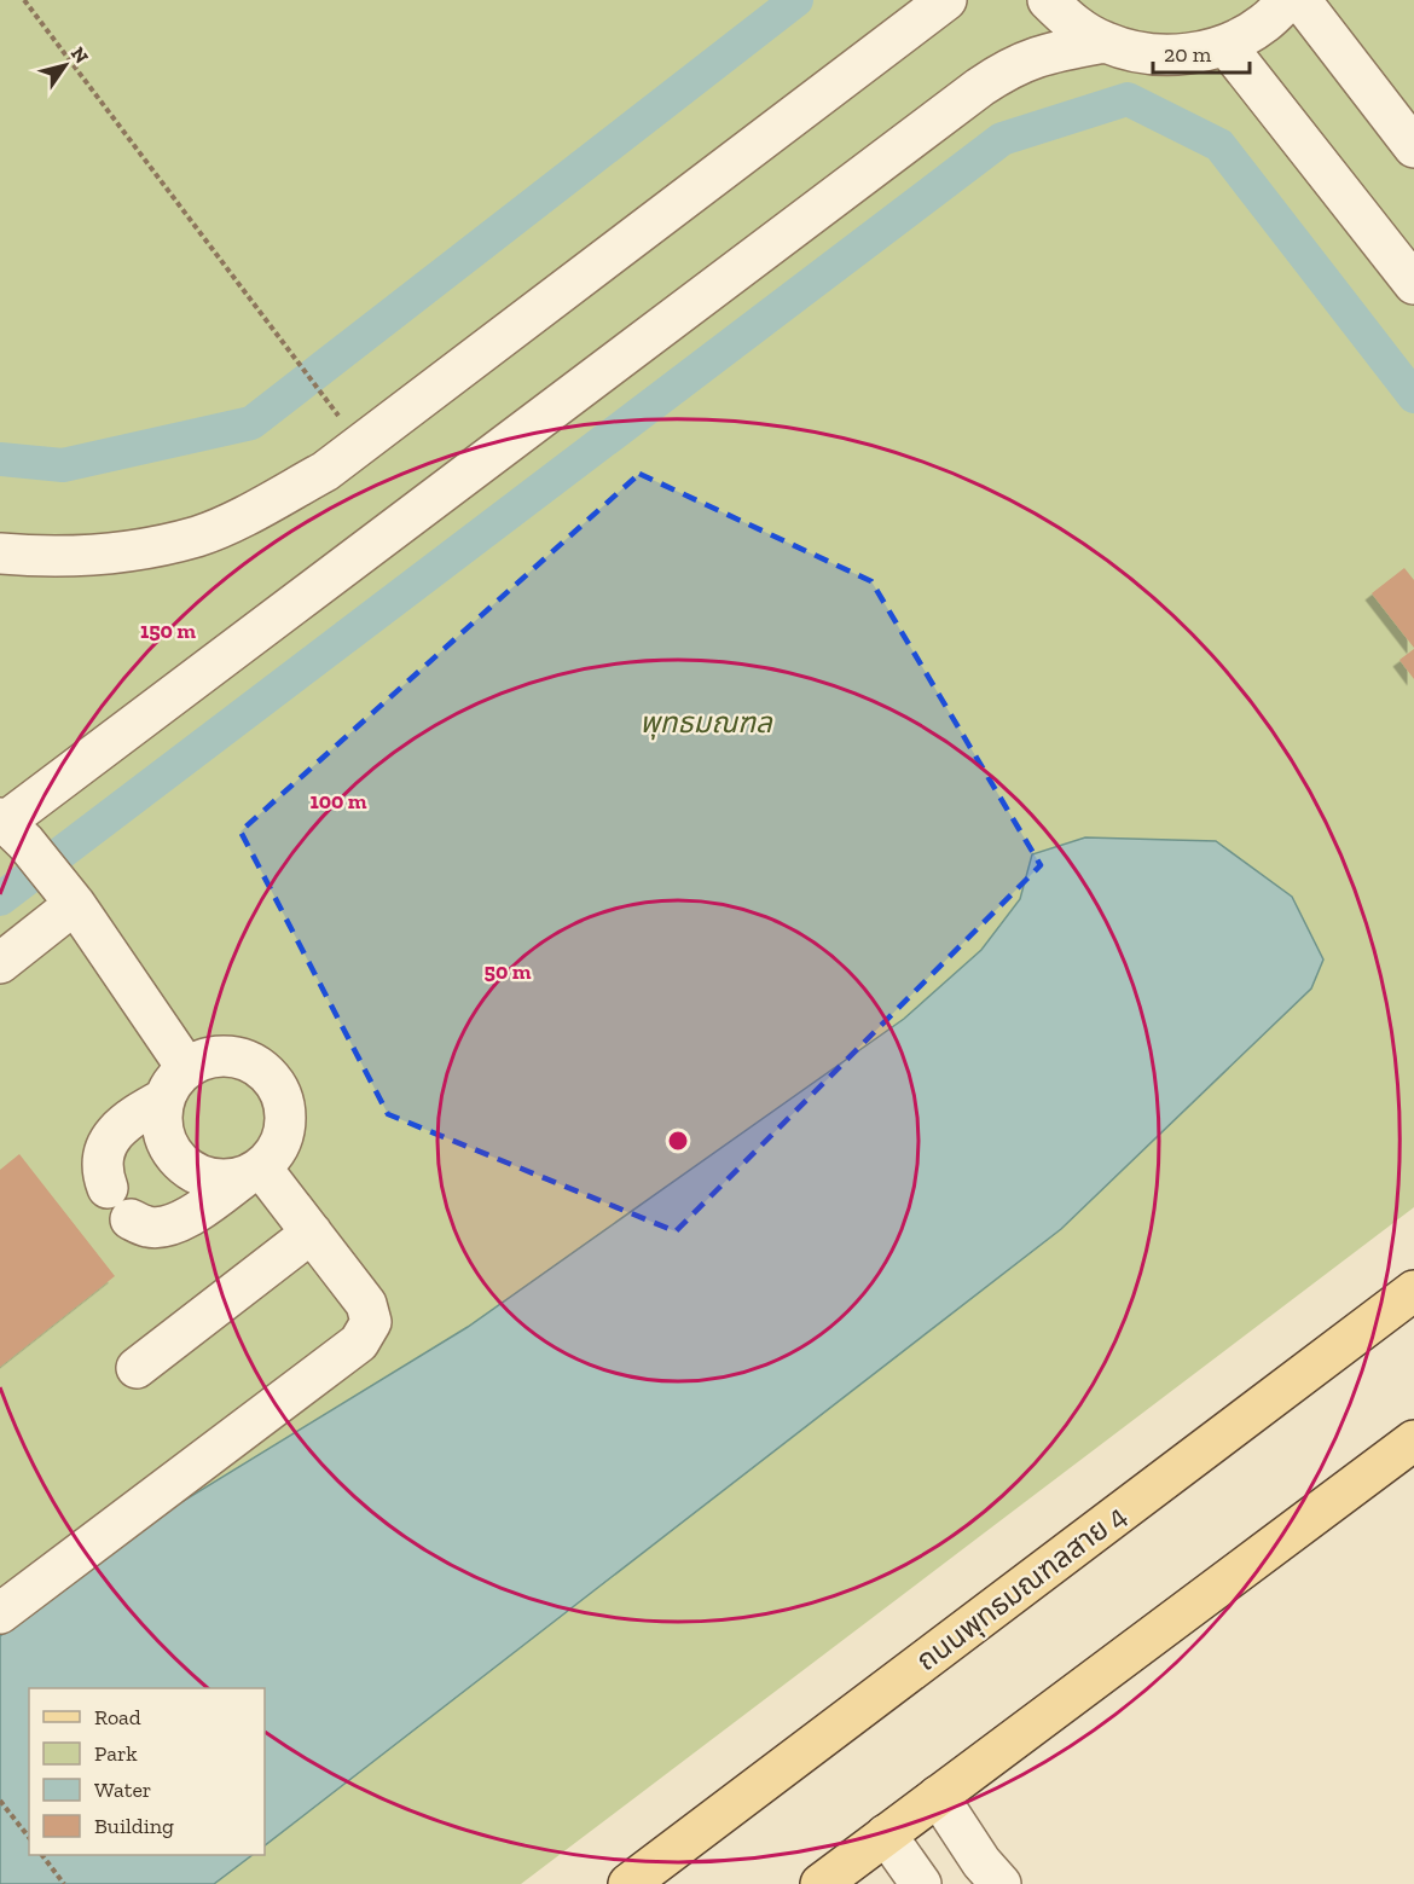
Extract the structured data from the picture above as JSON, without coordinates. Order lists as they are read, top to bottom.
{
  "streets": {
    "main road": ["ถนนพุทธมณฑลสาย 4"]
  },
  "parks": ["พุทธมณฑล"],
  "legend": [
    "Road",
    "Park",
    "Water",
    "Building"
  ],
  "scale_bar": "20 m",
  "north": "top right",
  "rings": ["150 m", "100 m", "50 m"]
}
